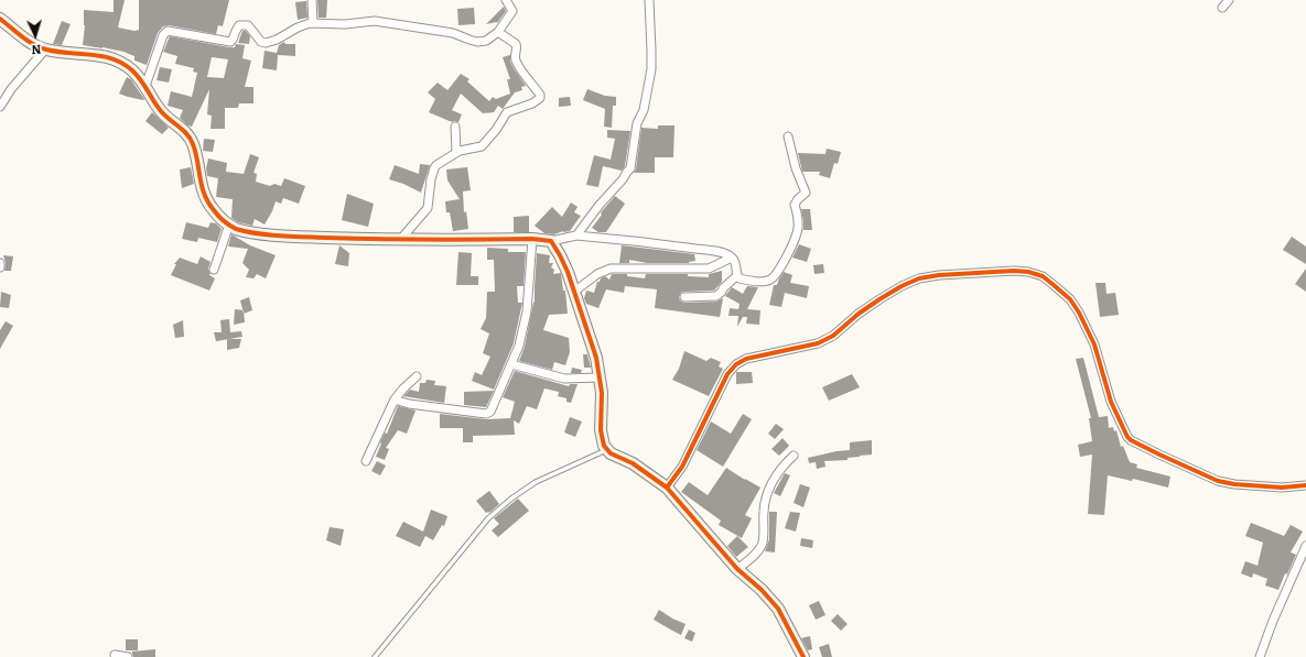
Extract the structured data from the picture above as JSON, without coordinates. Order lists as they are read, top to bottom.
{
  "north": "bottom"
}
